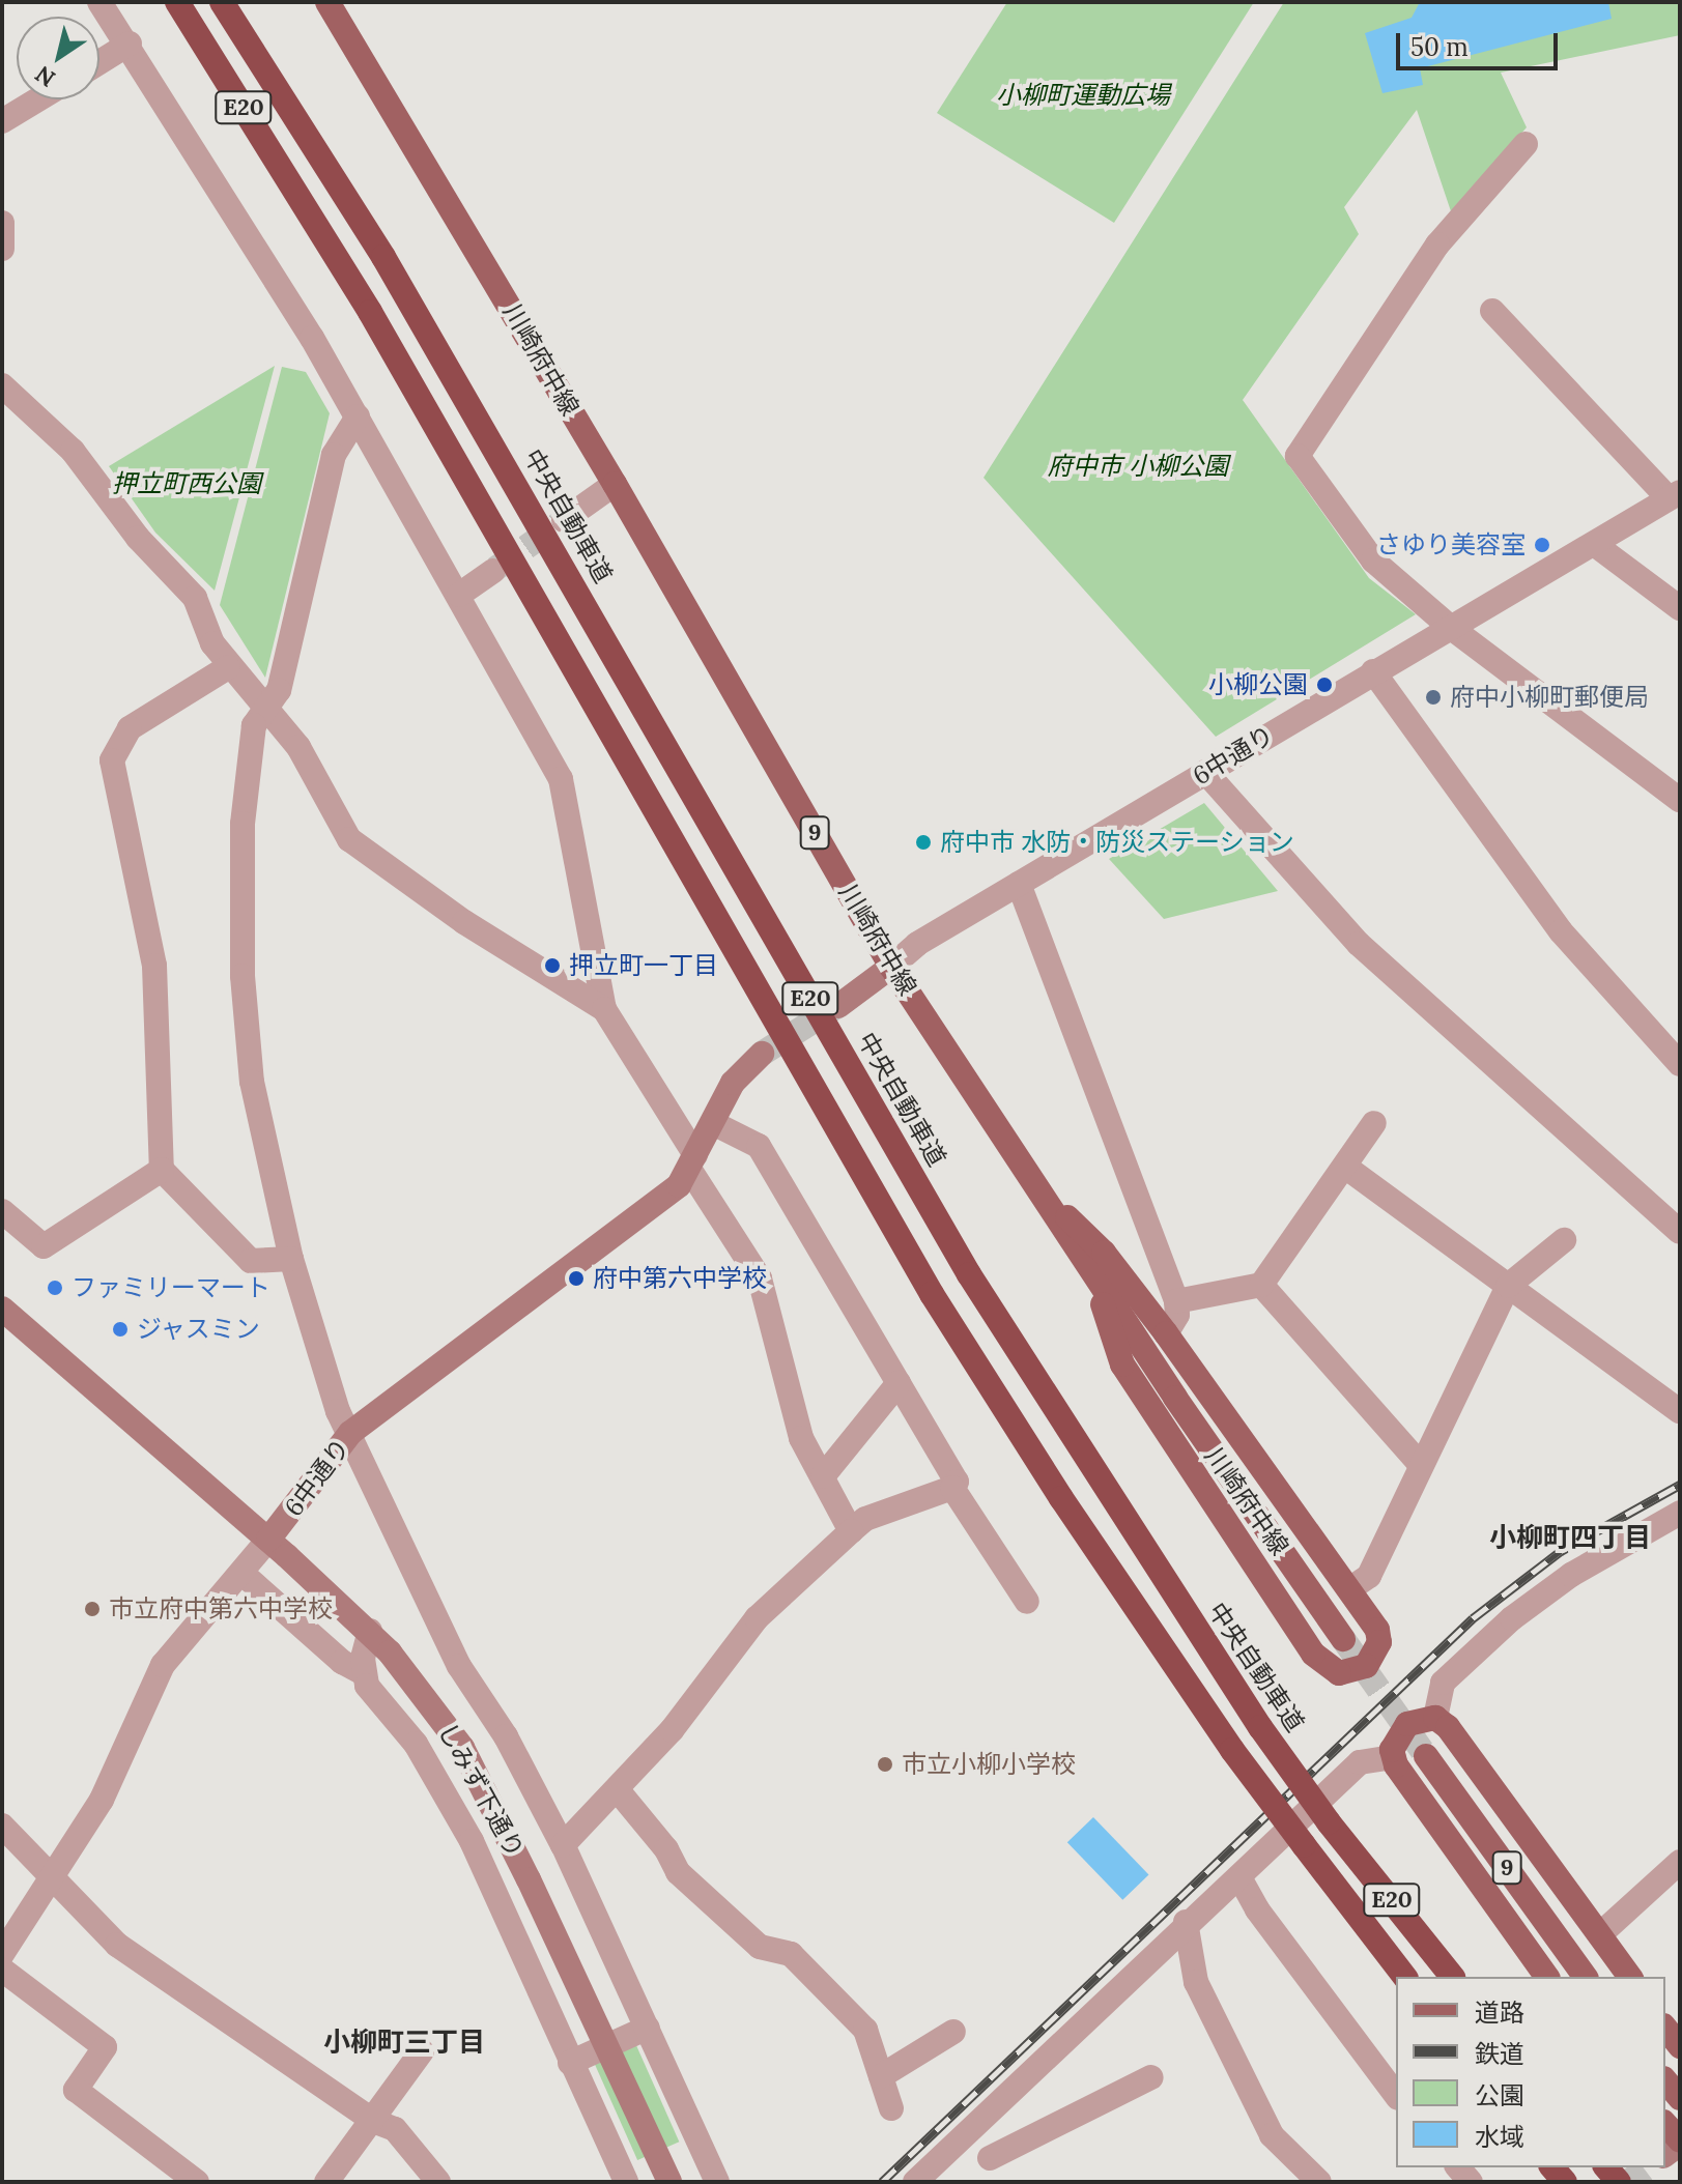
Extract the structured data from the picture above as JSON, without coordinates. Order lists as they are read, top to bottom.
{
  "streets": {
    "highway": ["E20", "中央自動車道"],
    "main road": ["川崎府中線", "9"],
    "street": ["6中通り", "しみず下通り"]
  },
  "crossings": [
    ["川崎府中線", "6中通り"],
    ["6中通り", "しみず下通り"]
  ],
  "districts": ["小柳町四丁目", "小柳町三丁目"],
  "parks": ["小柳町運動広場", "府中市 小柳公園", "押立町西公園"],
  "places": [
    "さゆり美容室",
    "小柳公園",
    "府中小柳町郵便局",
    "府中市 水防・防災ステーション",
    "押立町一丁目",
    "府中第六中学校",
    "ファミリーマート",
    "ジャスミン",
    "市立府中第六中学校",
    "市立小柳小学校"
  ],
  "legend": [
    "道路",
    "鉄道",
    "公園",
    "水域"
  ],
  "scale_bar": "50 m",
  "north": "bottom left"
}
